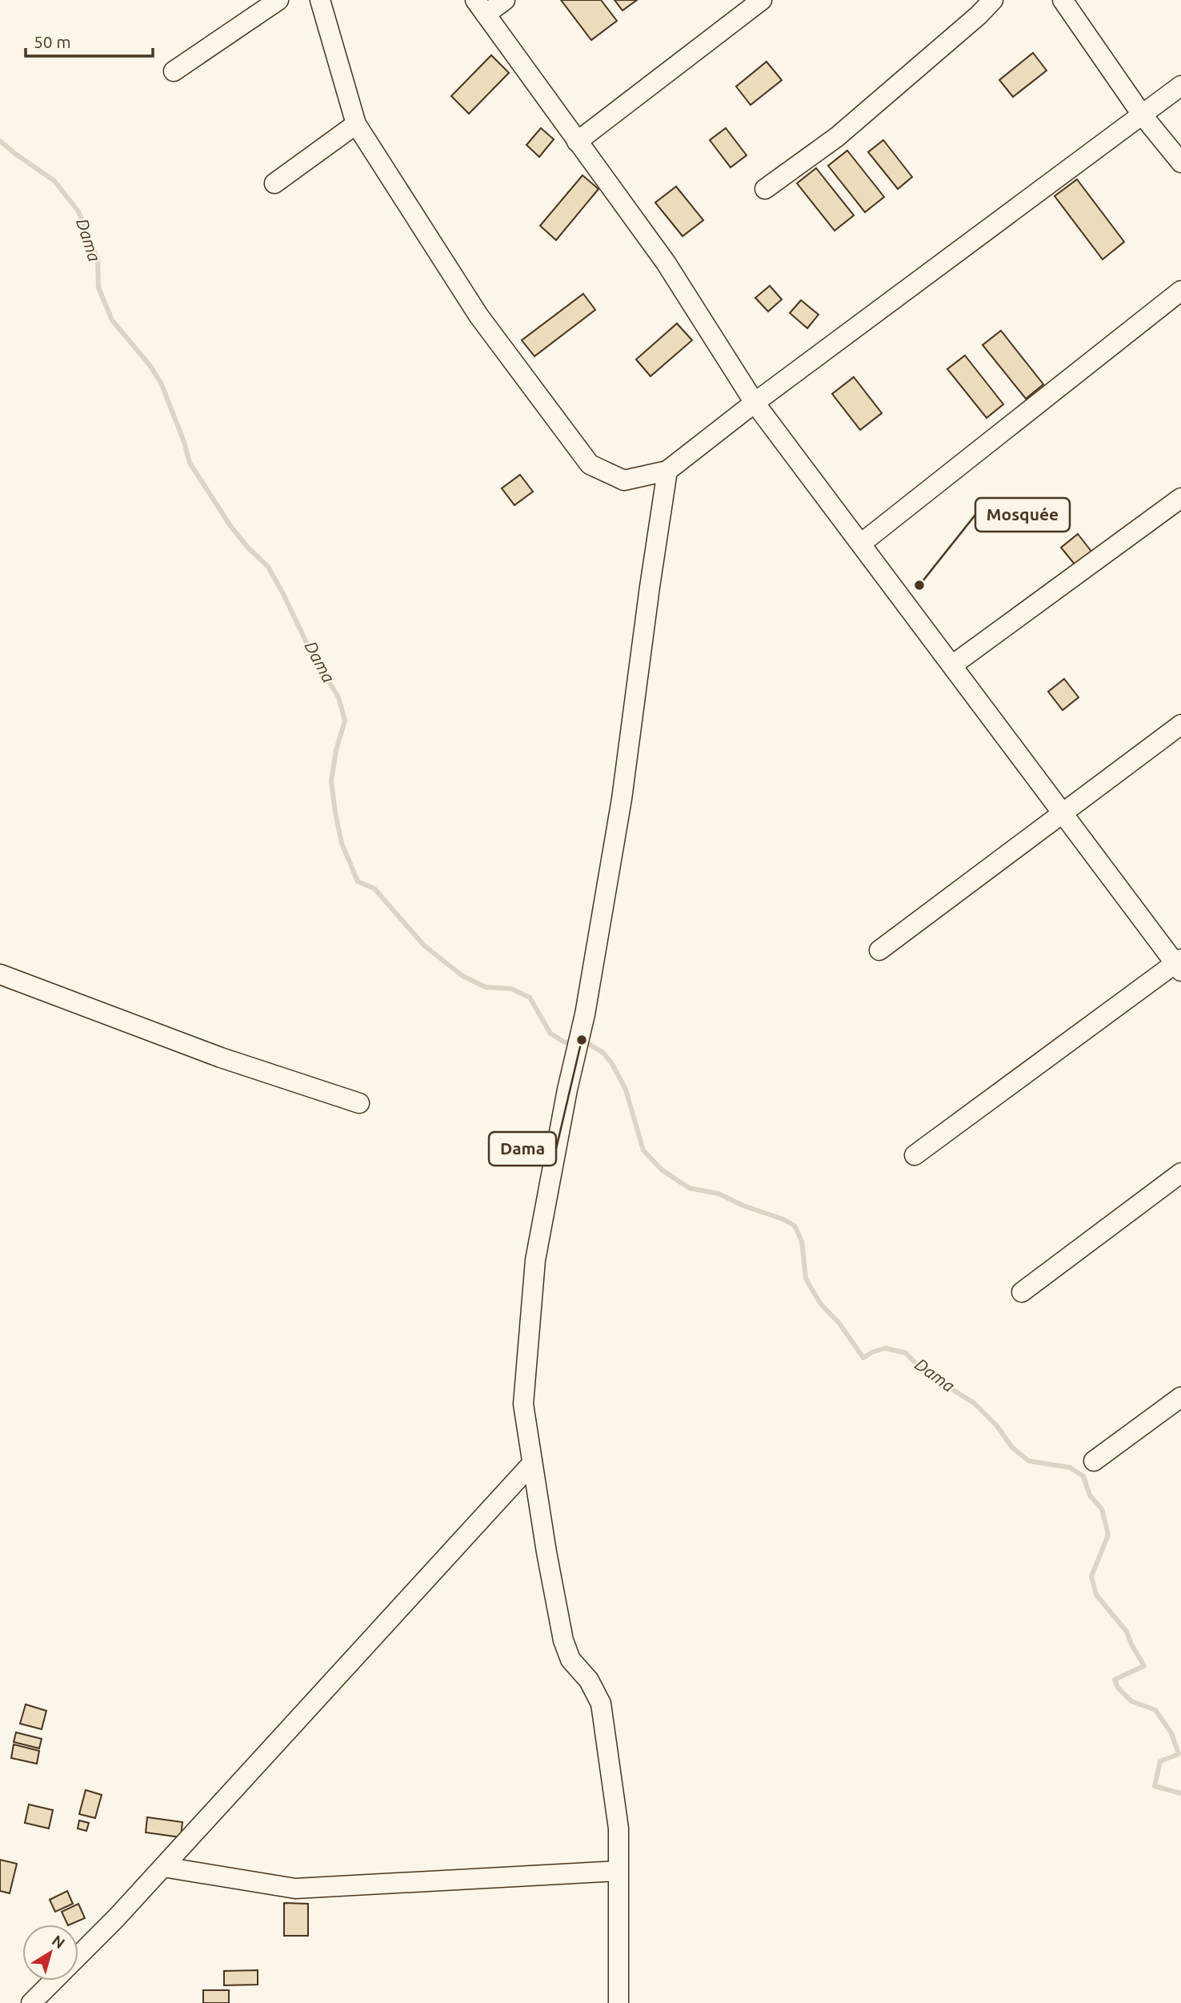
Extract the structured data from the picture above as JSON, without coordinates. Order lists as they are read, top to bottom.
{
  "water": ["Dama"],
  "places": ["Mosquée", "Dama"],
  "scale_bar": "50 m",
  "north": "top right"
}
